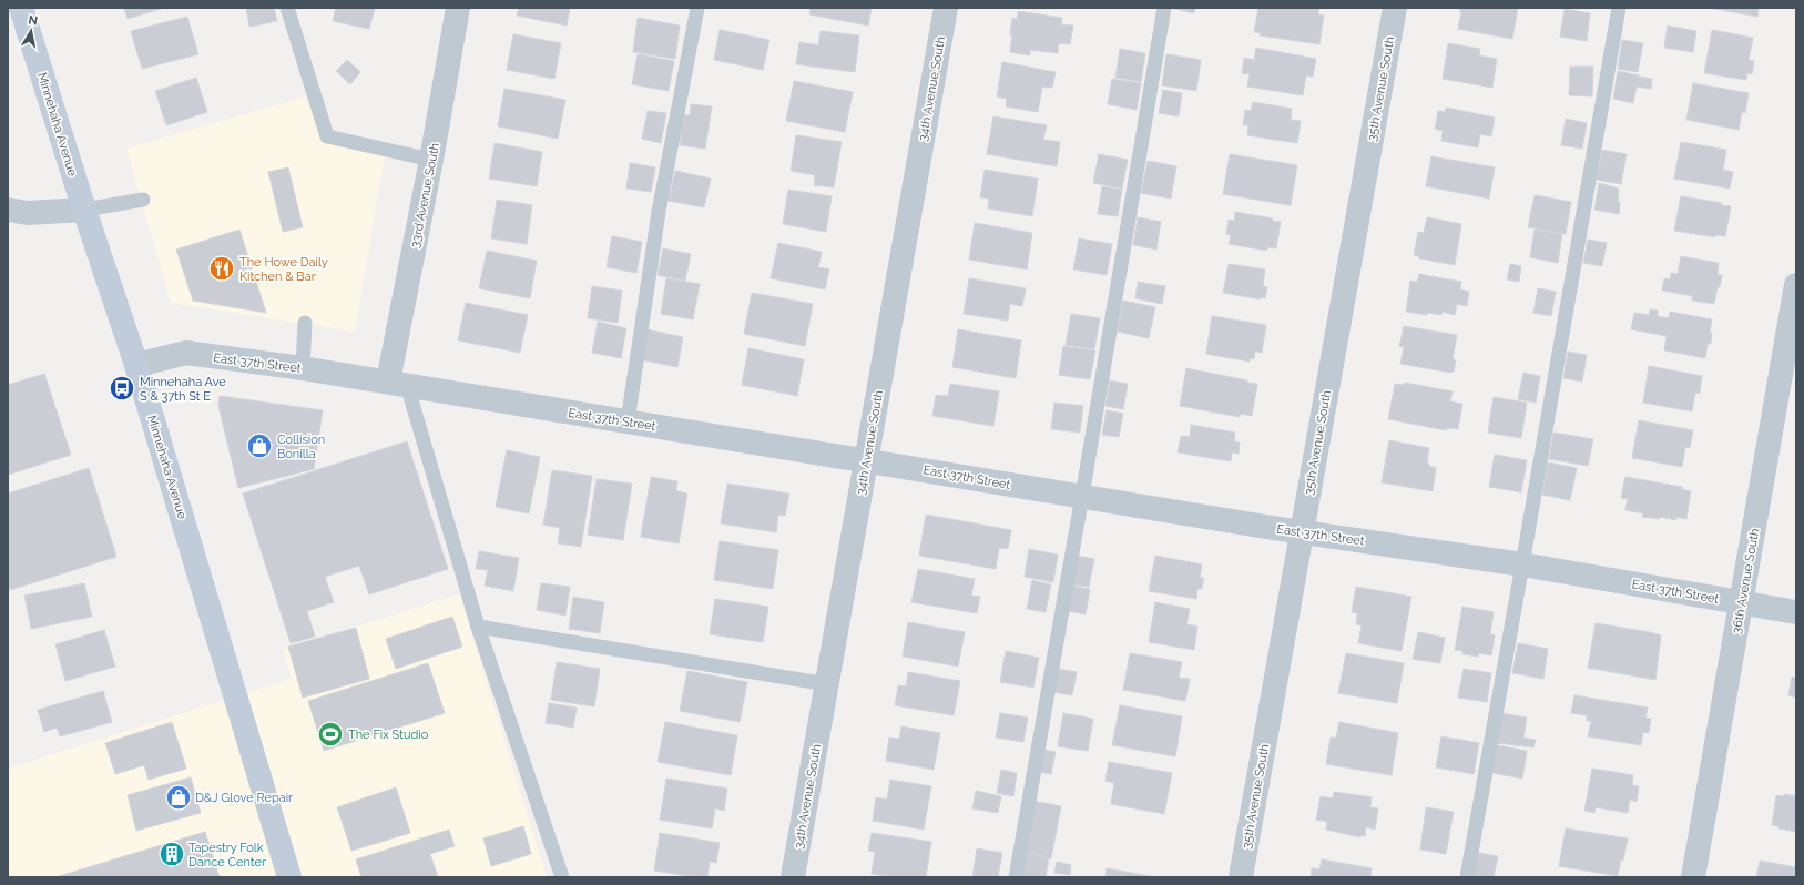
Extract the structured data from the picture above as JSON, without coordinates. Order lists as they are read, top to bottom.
{
  "streets": {
    "main road": ["Minnehaha Avenue"],
    "street": [
      "34th Avenue South",
      "35th Avenue South",
      "33rd Avenue South",
      "East 37th Street",
      "36th Avenue South"
    ]
  },
  "crossings": [
    ["34th Avenue South", "East 37th Street"],
    ["35th Avenue South", "East 37th Street"],
    ["Minnehaha Avenue", "East 37th Street"],
    ["33rd Avenue South", "East 37th Street"],
    ["East 37th Street", "36th Avenue South"]
  ],
  "places": {
    "restaurant": ["The Howe Daily Kitchen & Bar"],
    "bus stop": ["Minnehaha Ave S & 37th St E"],
    "shop": ["Collision Bonilla", "D&J Glove Repair"],
    "sports": ["The Fix Studio"],
    "building": ["Tapestry Folk Dance Center"]
  },
  "north": "top"
}
